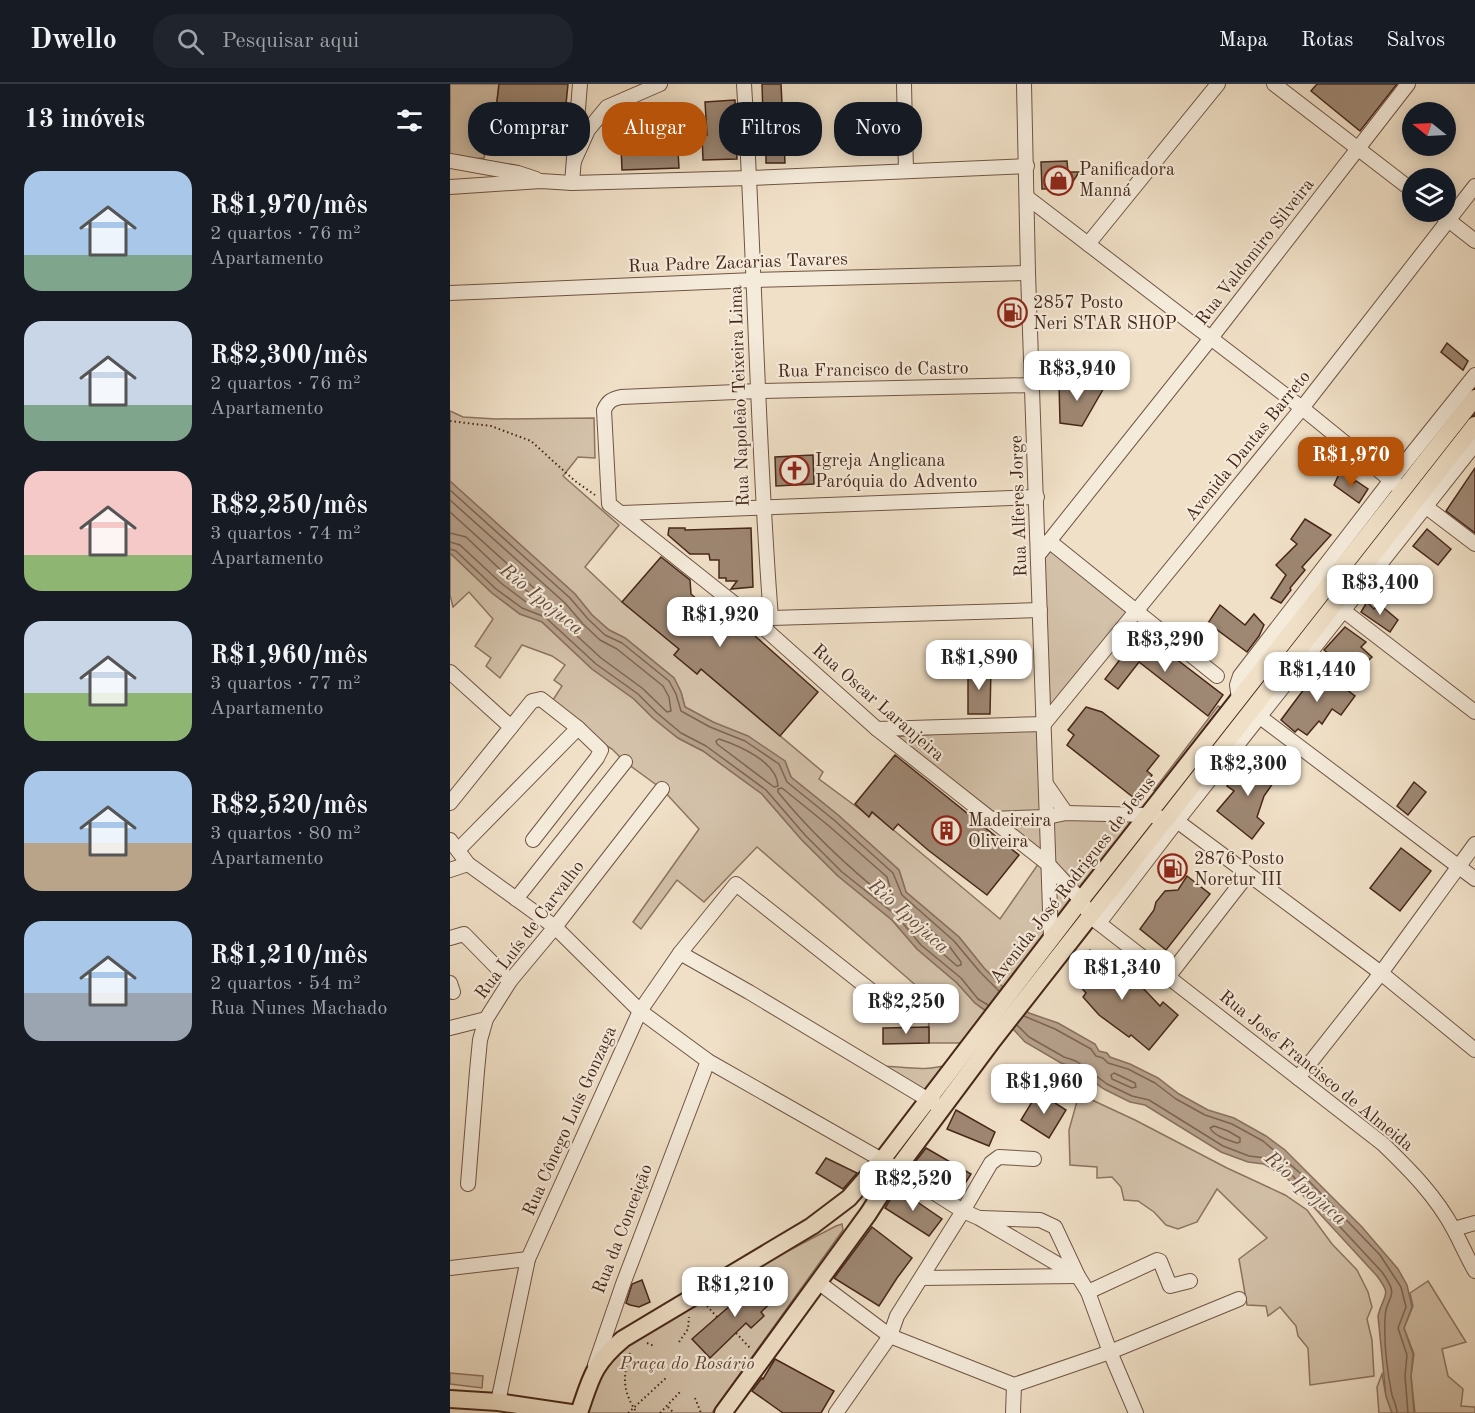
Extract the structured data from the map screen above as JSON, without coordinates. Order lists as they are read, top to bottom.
{
  "streets": {
    "main road": ["Avenida José Rodrigues de Jesus", "Rua da Conceição"],
    "street": [
      "Rua Valdomiro Silveira",
      "Rua Padre Zacarias Tavares",
      "Rua Francisco de Castro",
      "Rua Napoleão Teixeira Lima",
      "Avenida Dantas Barreto",
      "Rua Alferes Jorge",
      "Rua Oscar Laranjeira",
      "Rua Luís de Carvalho",
      "Rua José Francisco de Almeida",
      "Rua Cônego Luís Gonzaga"
    ]
  },
  "crossings": [
    ["Rua Valdomiro Silveira", "Rua Alferes Jorge"],
    ["Rua Padre Zacarias Tavares", "Rua Napoleão Teixeira Lima"],
    ["Rua Padre Zacarias Tavares", "Rua Alferes Jorge"],
    ["Rua Francisco de Castro", "Rua Napoleão Teixeira Lima"],
    ["Rua Francisco de Castro", "Rua Alferes Jorge"],
    ["Rua Francisco de Castro", "Rua Oscar Laranjeira"],
    ["Avenida Dantas Barreto", "Rua Alferes Jorge"],
    ["Rua Alferes Jorge", "Rua Oscar Laranjeira"],
    ["Rua Alferes Jorge", "Avenida José Rodrigues de Jesus"],
    ["Rua Oscar Laranjeira", "Avenida José Rodrigues de Jesus"],
    ["Rua Oscar Laranjeira", "Rua José Francisco de Almeida"],
    ["Avenida José Rodrigues de Jesus", "Rua José Francisco de Almeida"],
    ["Avenida José Rodrigues de Jesus", "Rua da Conceição"]
  ],
  "water": ["Rio Ipojuca"],
  "parks": ["Praça do Rosário"],
  "places": {
    "shop": ["Panificadora Manná"],
    "fuel station": ["2857 Posto Neri STAR SHOP", "2876 Posto Noretur III"],
    "church": ["Igreja Anglicana Paróquia do Advento"],
    "building": ["Madeireira Oliveira"]
  },
  "north": "left",
  "page": {
    "header": "Dwello",
    "search": "Pesquisar aqui",
    "nav": ["Mapa", "Rotas", "Salvos"],
    "heading": "13 imóveis",
    "chip": [
      "Comprar",
      "Alugar",
      "Filtros",
      "Novo"
    ],
    "list": [
      {
        "name": "R$1,970/mês",
        "note": "2 quartos · 76 m² · Apartamento"
      },
      {
        "name": "R$2,300/mês",
        "note": "2 quartos · 76 m² · Apartamento"
      },
      {
        "name": "R$2,250/mês",
        "note": "3 quartos · 74 m² · Apartamento"
      },
      {
        "name": "R$1,960/mês",
        "note": "3 quartos · 77 m² · Apartamento"
      },
      {
        "name": "R$2,520/mês",
        "note": "3 quartos · 80 m² · Apartamento"
      },
      {
        "name": "R$1,210/mês",
        "note": "2 quartos · 54 m² · Rua Nunes Machado"
      }
    ],
    "price": [
      "R$3,940",
      "R$1,970",
      "R$3,400",
      "R$1,920",
      "R$3,290",
      "R$1,890",
      "R$1,440",
      "R$2,300",
      "R$1,340",
      "R$2,250",
      "R$1,960",
      "R$2,520",
      "R$1,210"
    ]
  }
}
